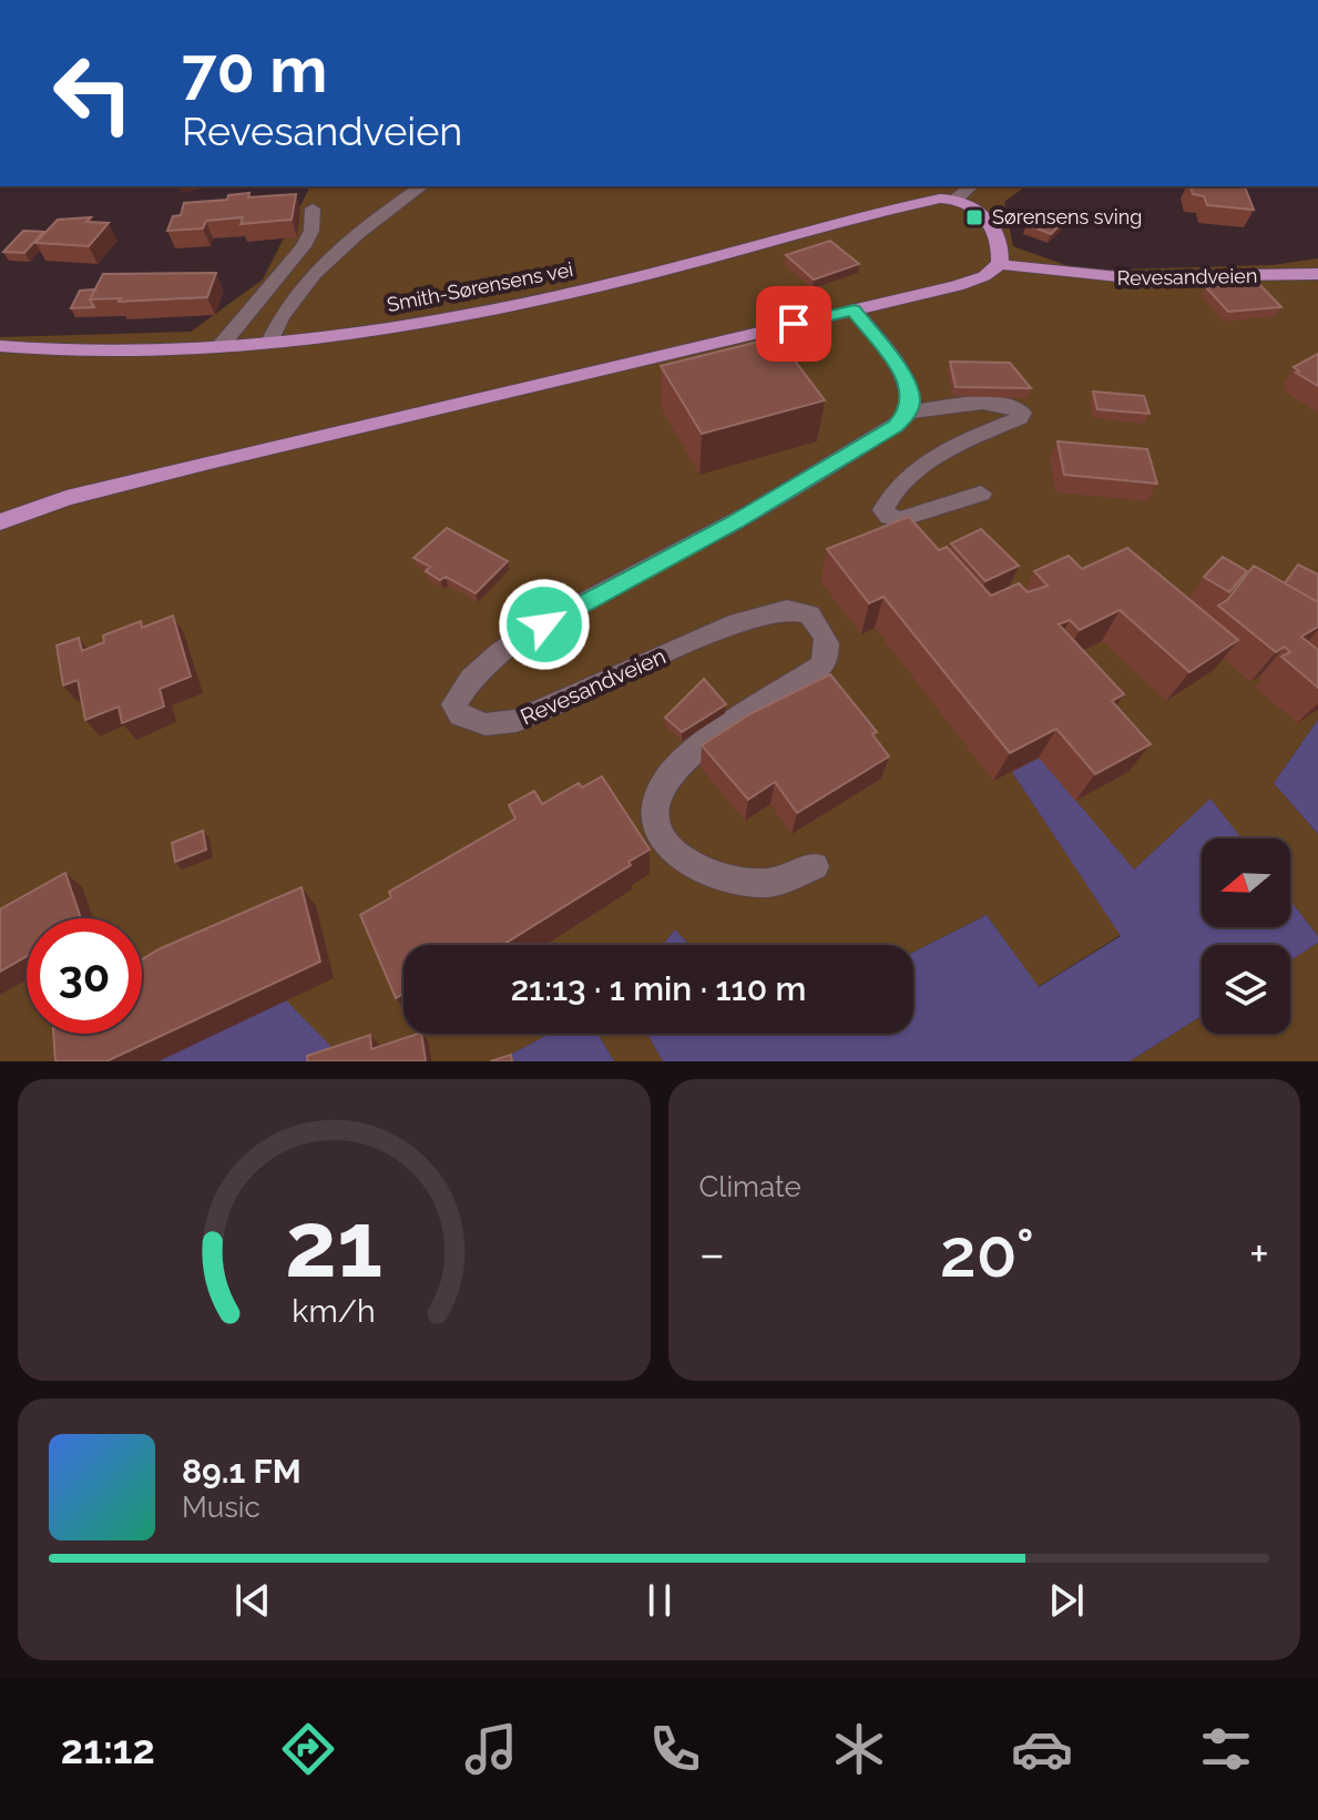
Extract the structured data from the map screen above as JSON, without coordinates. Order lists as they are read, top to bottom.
{
  "streets": {
    "main road": ["Revesandveien", "Smith-Sørensens vei"]
  },
  "places": {
    "transit": ["Sørensens sving"]
  },
  "north": "left",
  "page": {
    "turn": ["70 m", "Revesandveien"],
    "limit": "30",
    "trip": "21:13 · 1 min · 110 m",
    "tile": "Climate",
    "heat": ["−", "20°", "+"],
    "song": ["89.1 FM", "Music"],
    "tabs": "21:12",
    "gauge": ["21", "km/h"]
  }
}
